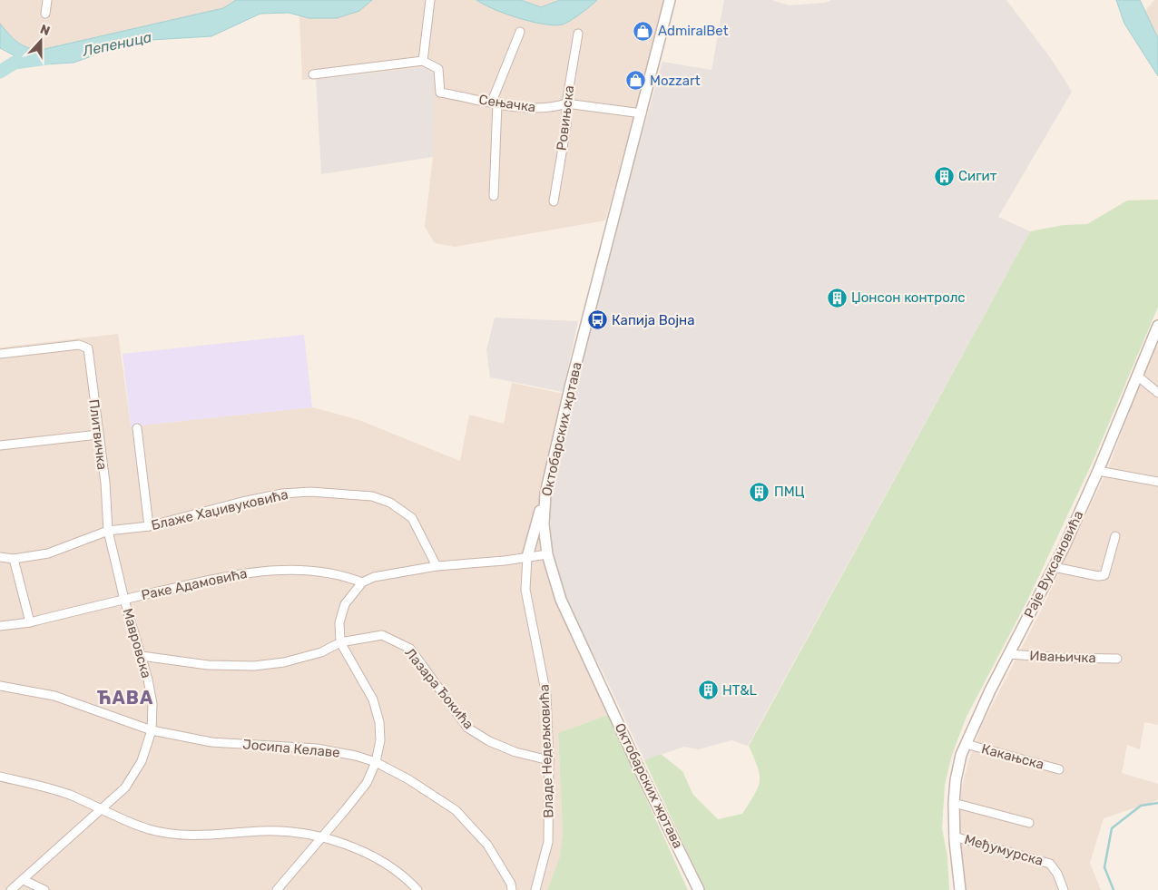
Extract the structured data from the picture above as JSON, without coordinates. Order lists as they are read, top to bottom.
{
  "streets": {
    "street": [
      "Сењачка",
      "Ровињска",
      "Октобарских жртава",
      "Плитвичка",
      "Блаже Хаџивуковића",
      "Раје Вуксановића",
      "Раке Адамовића",
      "Мавровска",
      "Ивањичка",
      "Лазара Ђокића",
      "Јосипа Келаве",
      "Владе Недељковића",
      "Какањска",
      "Међумурска"
    ]
  },
  "crossings": [
    ["Сењачка", "Ровињска"],
    ["Сењачка", "Октобарских жртава"],
    ["Плитвичка", "Блаже Хаџивуковића"],
    ["Плитвичка", "Мавровска"],
    ["Блаже Хаџивуковића", "Мавровска"],
    ["Раје Вуксановића", "Ивањичка"],
    ["Раје Вуксановића", "Какањска"],
    ["Раје Вуксановића", "Међумурска"],
    ["Раке Адамовића", "Мавровска"],
    ["Мавровска", "Лазара Ђокића"],
    ["Мавровска", "Јосипа Келаве"],
    ["Лазара Ђокића", "Владе Недељковића"]
  ],
  "districts": ["ЋАВА"],
  "water": ["Лепеница"],
  "places": {
    "shop": ["AdmiralBet", "Mozzart"],
    "building": [
      "Сигит",
      "Џонсон контролс",
      "ПМЦ",
      "HT&L"
    ],
    "bus stop": ["Капија Војна"]
  },
  "north": "top"
}
